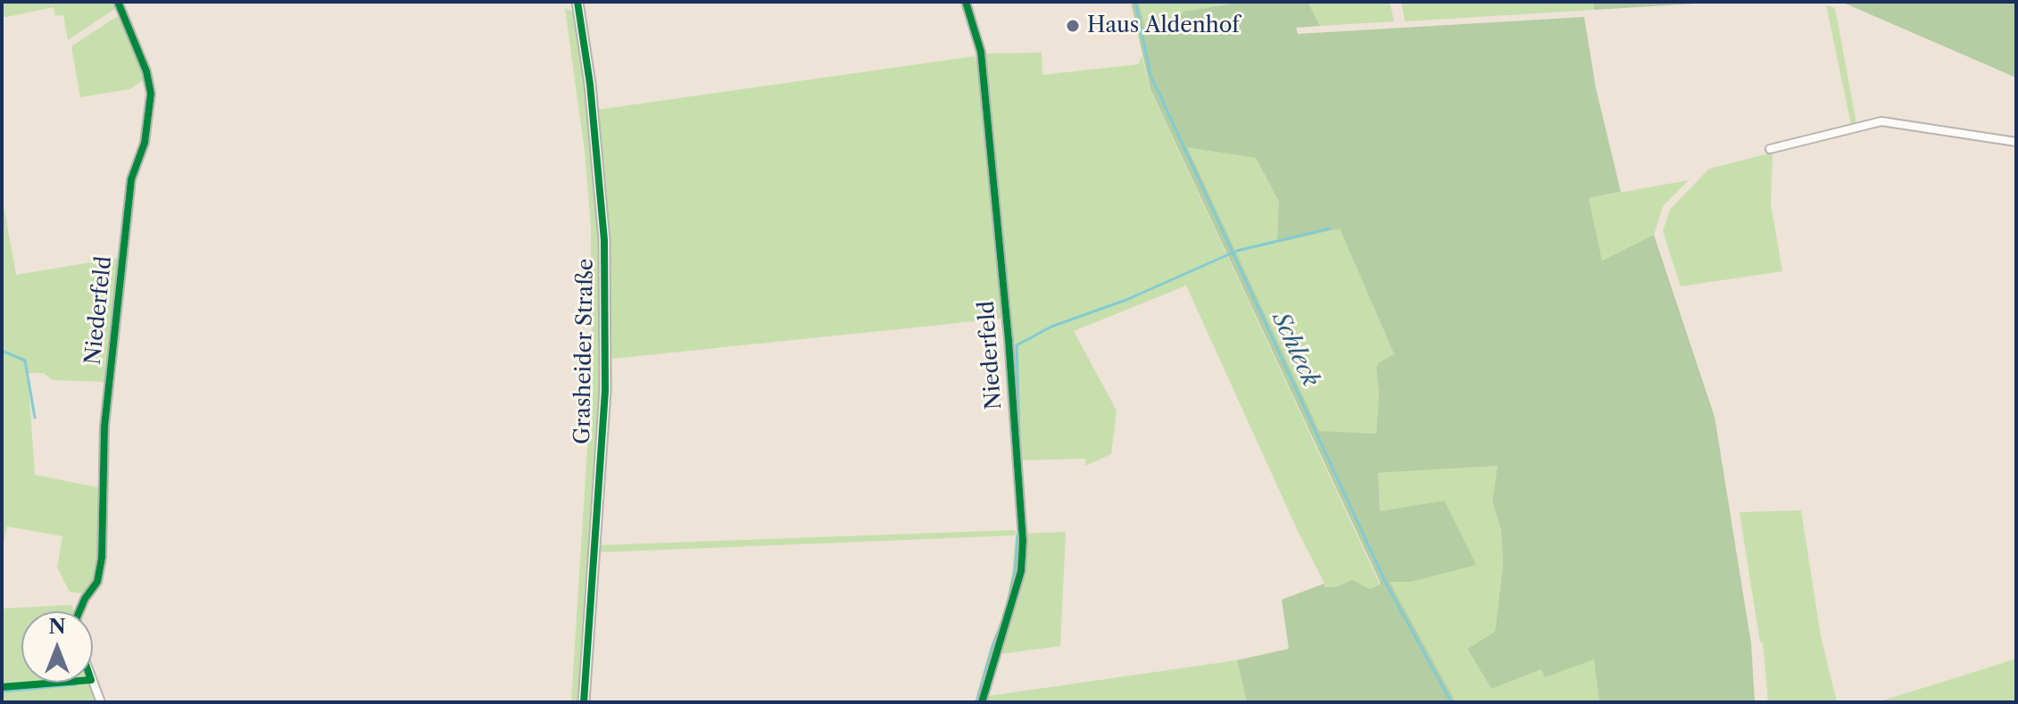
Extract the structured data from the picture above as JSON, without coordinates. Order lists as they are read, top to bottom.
{
  "streets": {
    "street": ["Niederfeld", "Grasheider Straße"]
  },
  "water": ["Schleck"],
  "places": ["Haus Aldenhof"],
  "north": "top"
}
